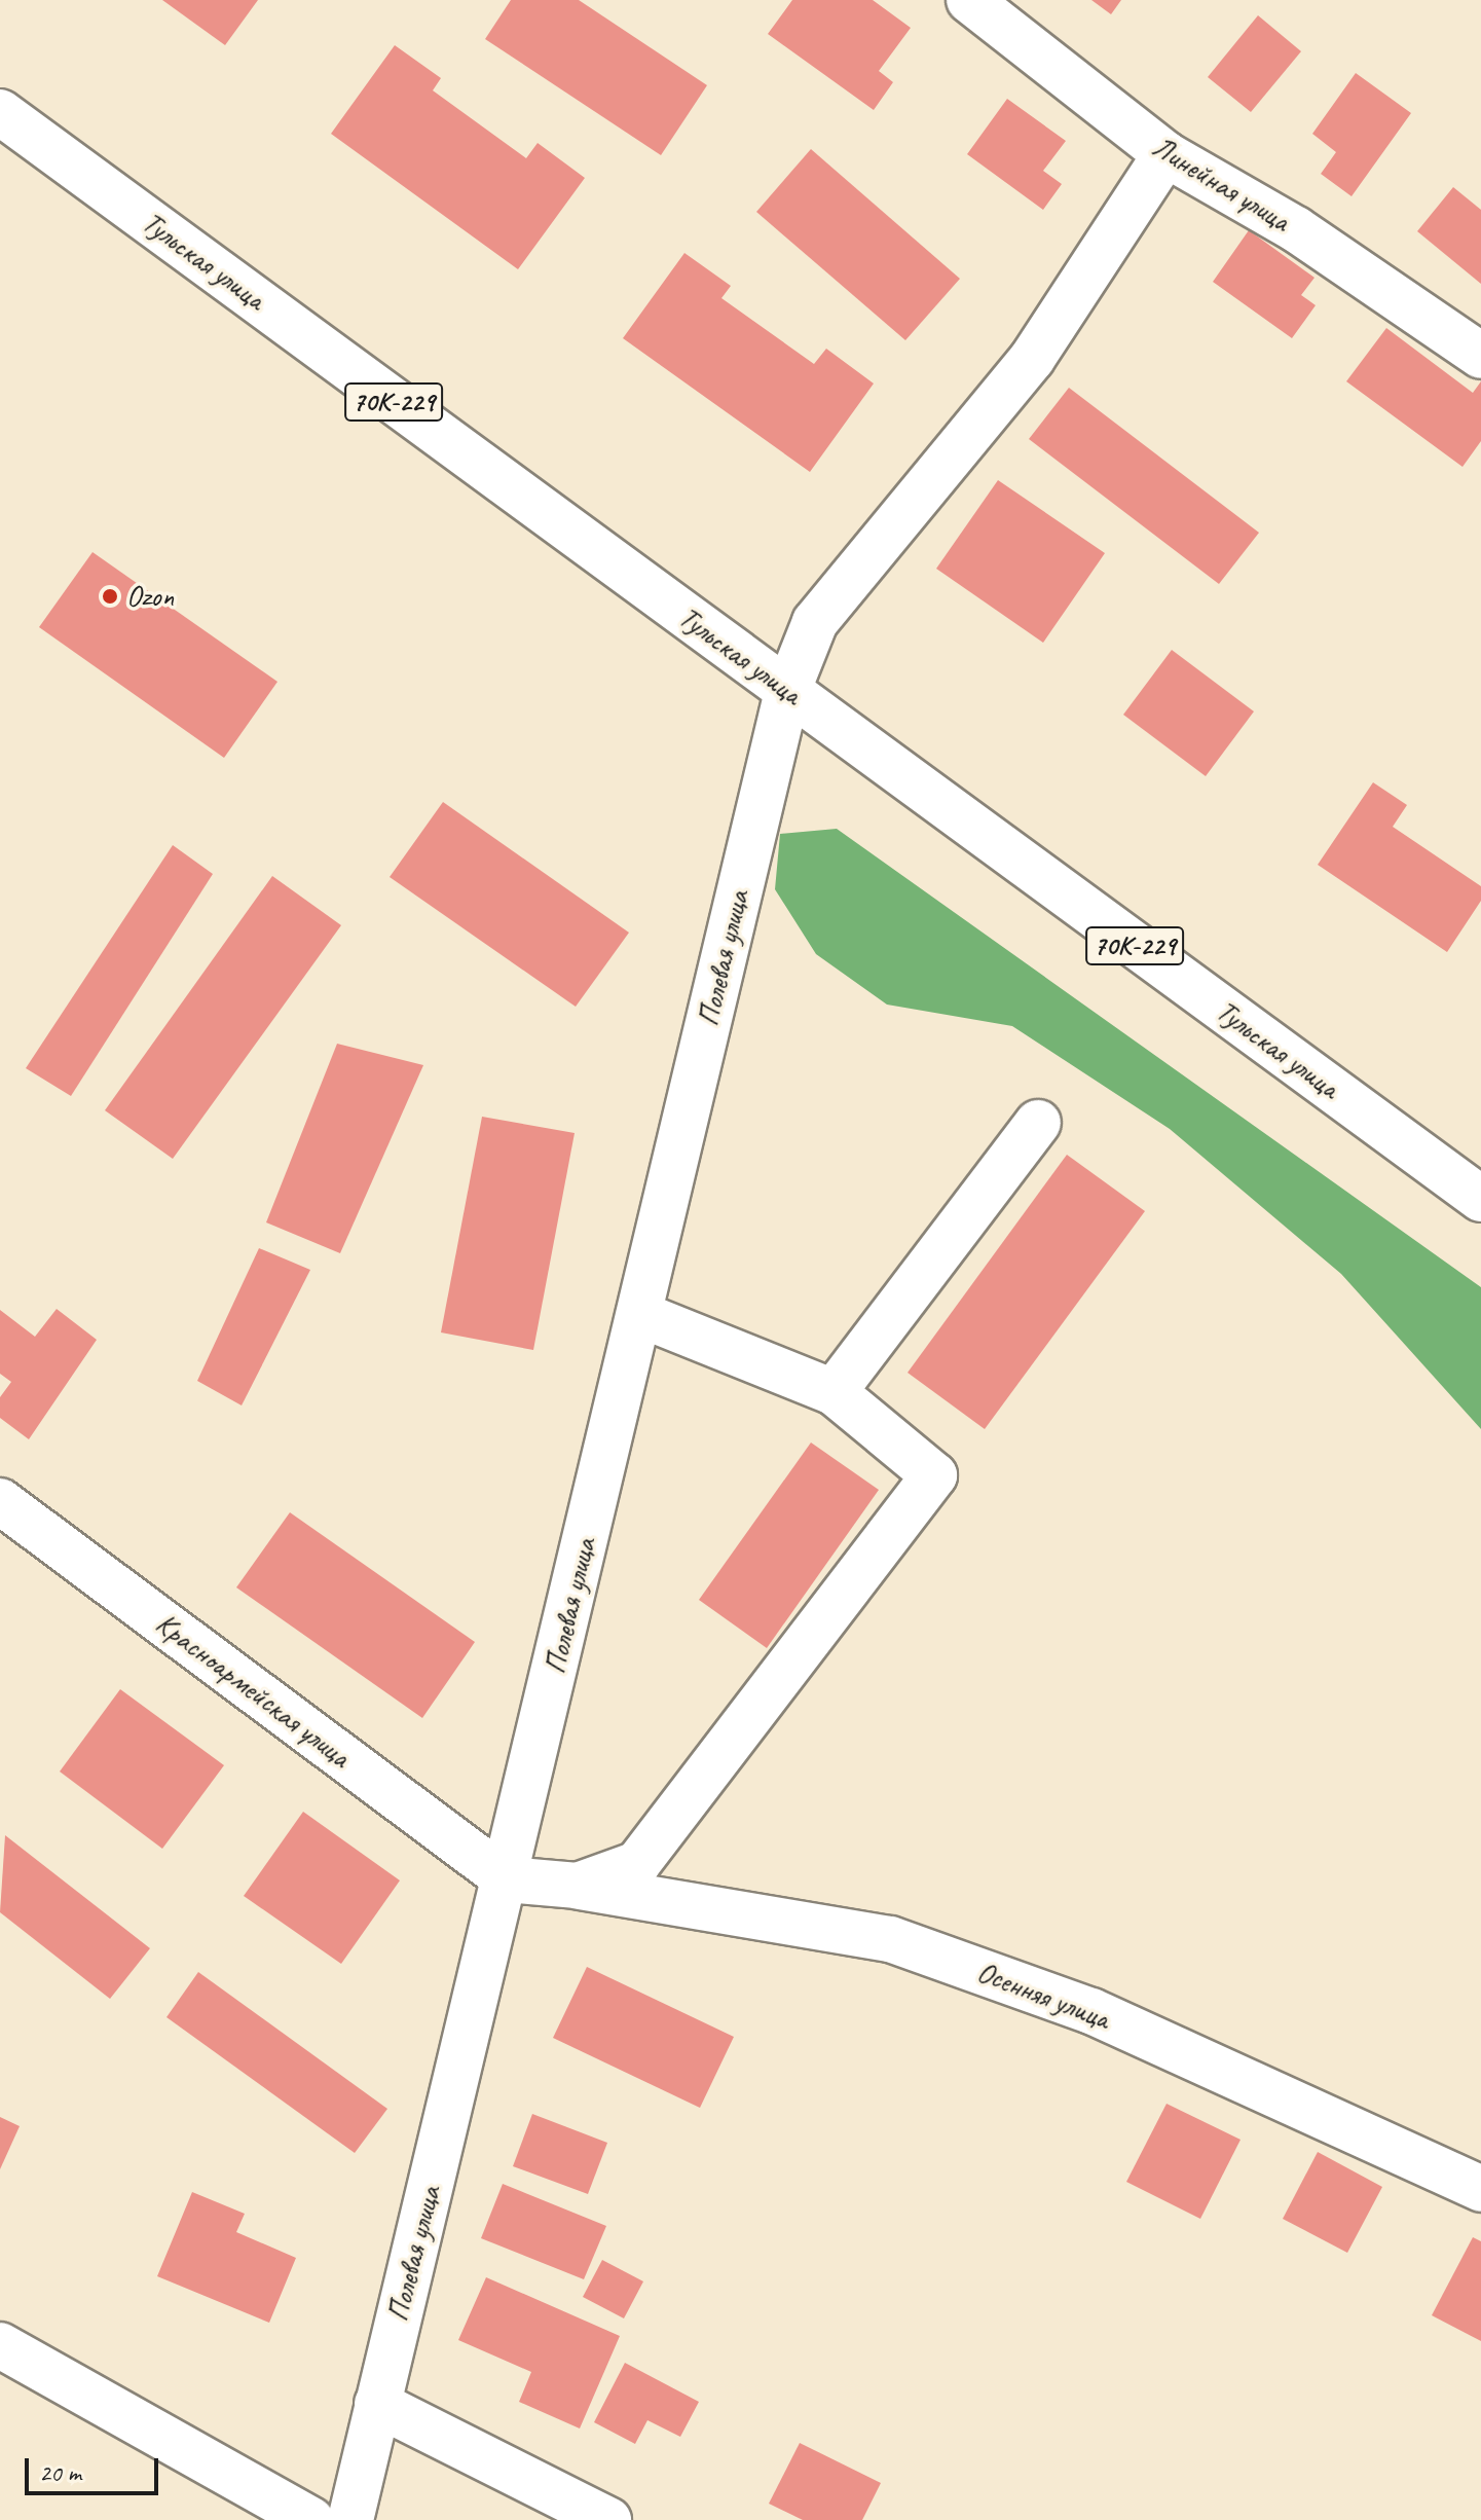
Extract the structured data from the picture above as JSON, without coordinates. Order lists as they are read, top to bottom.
{
  "streets": {
    "street": [
      "Линейная улица",
      "Тульская улица",
      "70К-229",
      "Полевая улица",
      "Красноармейская улица",
      "Осенняя улица"
    ]
  },
  "crossings": [
    ["Линейная улица", "Полевая улица"],
    ["Тульская улица", "Полевая улица"],
    ["Полевая улица", "Красноармейская улица"],
    ["Полевая улица", "Осенняя улица"],
    ["Красноармейская улица", "Осенняя улица"]
  ],
  "places": ["Ozon"],
  "scale_bar": "20 m"
}
